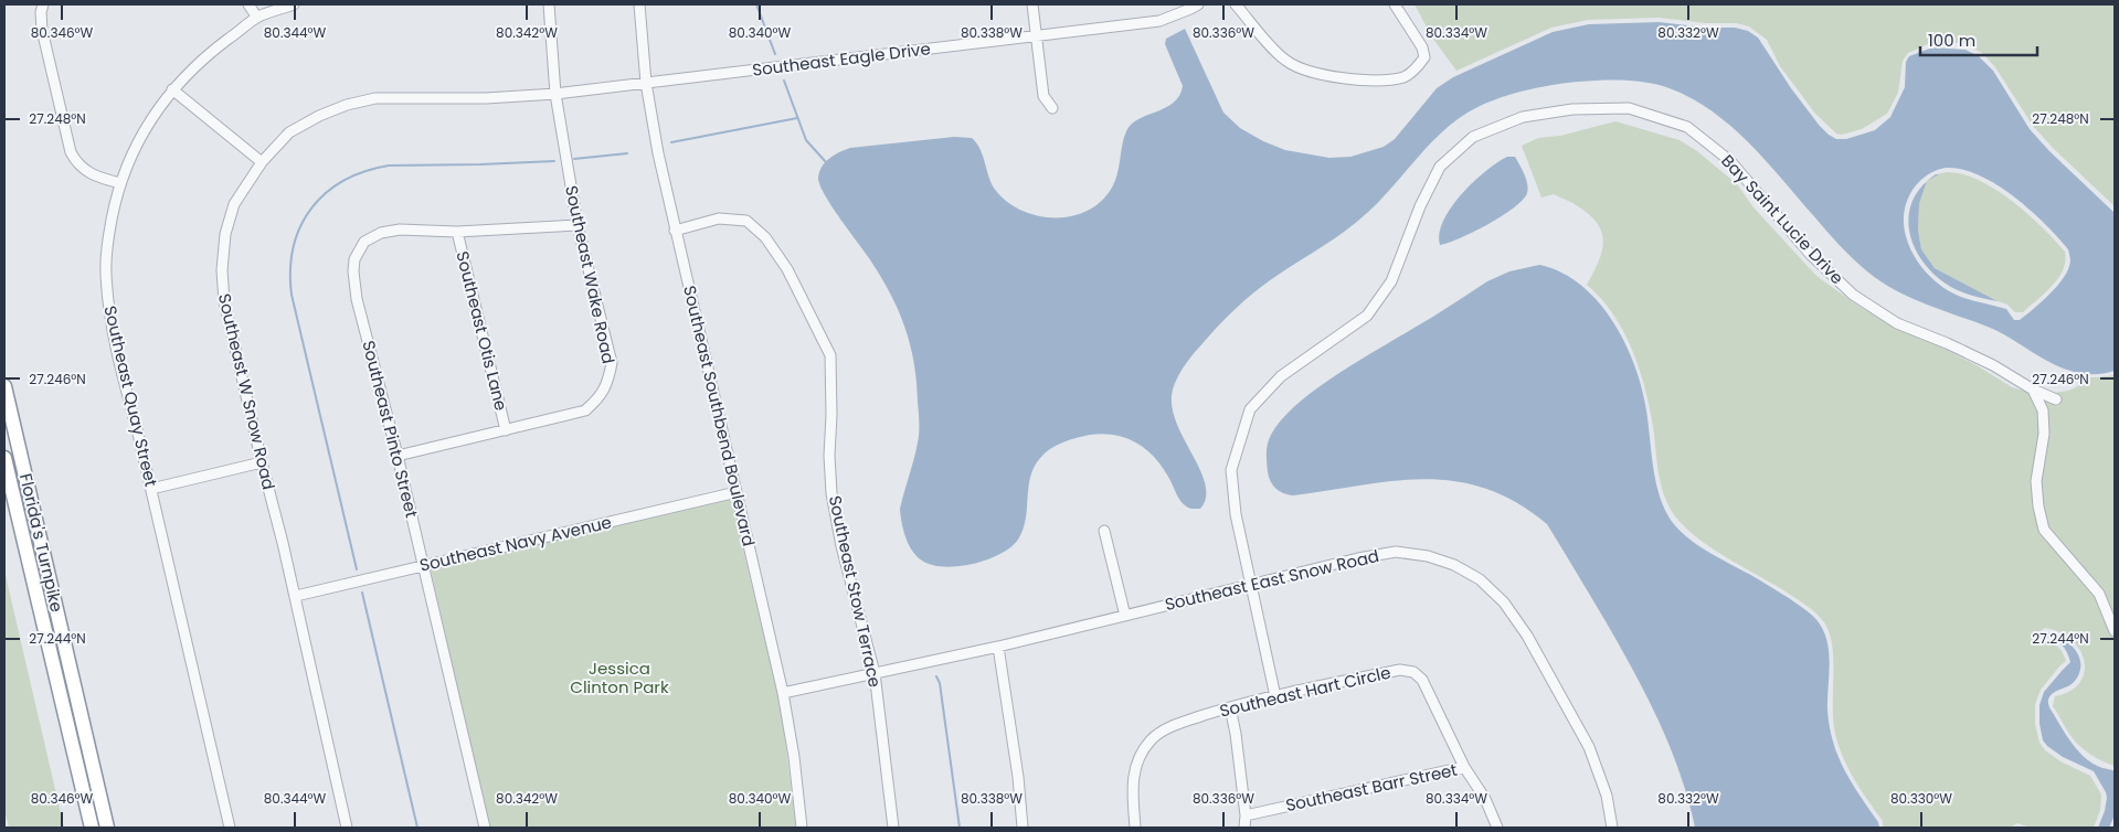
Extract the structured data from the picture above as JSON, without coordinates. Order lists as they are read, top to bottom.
{
  "streets": {
    "highway": ["Florida's Turnpike"],
    "street": [
      "Southeast Eagle Drive",
      "Bay Saint Lucie Drive",
      "Southeast Wake Road",
      "Southeast Otis Lane",
      "Southeast W Snow Road",
      "Southeast Quay Street",
      "Southeast Southbend Boulevard",
      "Southeast Pinto Street",
      "Southeast Navy Avenue",
      "Southeast East Snow Road",
      "Southeast Stow Terrace",
      "Southeast Hart Circle",
      "Southeast Barr Street"
    ]
  },
  "crossings": [
    ["Southeast Eagle Drive", "Southeast W Snow Road"],
    ["Southeast Eagle Drive", "Southeast Southbend Boulevard"],
    ["Bay Saint Lucie Drive", "Southeast East Snow Road"],
    ["Bay Saint Lucie Drive", "Southeast Hart Circle"],
    ["Southeast Wake Road", "Southeast Otis Lane"],
    ["Southeast Wake Road", "Southeast W Snow Road"],
    ["Southeast Wake Road", "Southeast Pinto Street"],
    ["Southeast Otis Lane", "Southeast Pinto Street"],
    ["Southeast W Snow Road", "Southeast Southbend Boulevard"],
    ["Southeast W Snow Road", "Southeast Navy Avenue"],
    ["Southeast Southbend Boulevard", "Southeast Navy Avenue"],
    ["Southeast Southbend Boulevard", "Southeast East Snow Road"],
    ["Southeast Southbend Boulevard", "Southeast Stow Terrace"],
    ["Southeast Pinto Street", "Southeast Navy Avenue"],
    ["Southeast East Snow Road", "Southeast Stow Terrace"],
    ["Southeast Hart Circle", "Southeast Barr Street"]
  ],
  "parks": ["Jessica Clinton Park"],
  "scale_bar": "100 m",
  "coordinates": [
    "80.346°W",
    "80.344°W",
    "80.342°W",
    "80.340°W",
    "80.338°W",
    "80.336°W",
    "80.334°W",
    "80.332°W",
    "27.248°N",
    "27.246°N",
    "27.244°N",
    "80.330°W"
  ]
}
